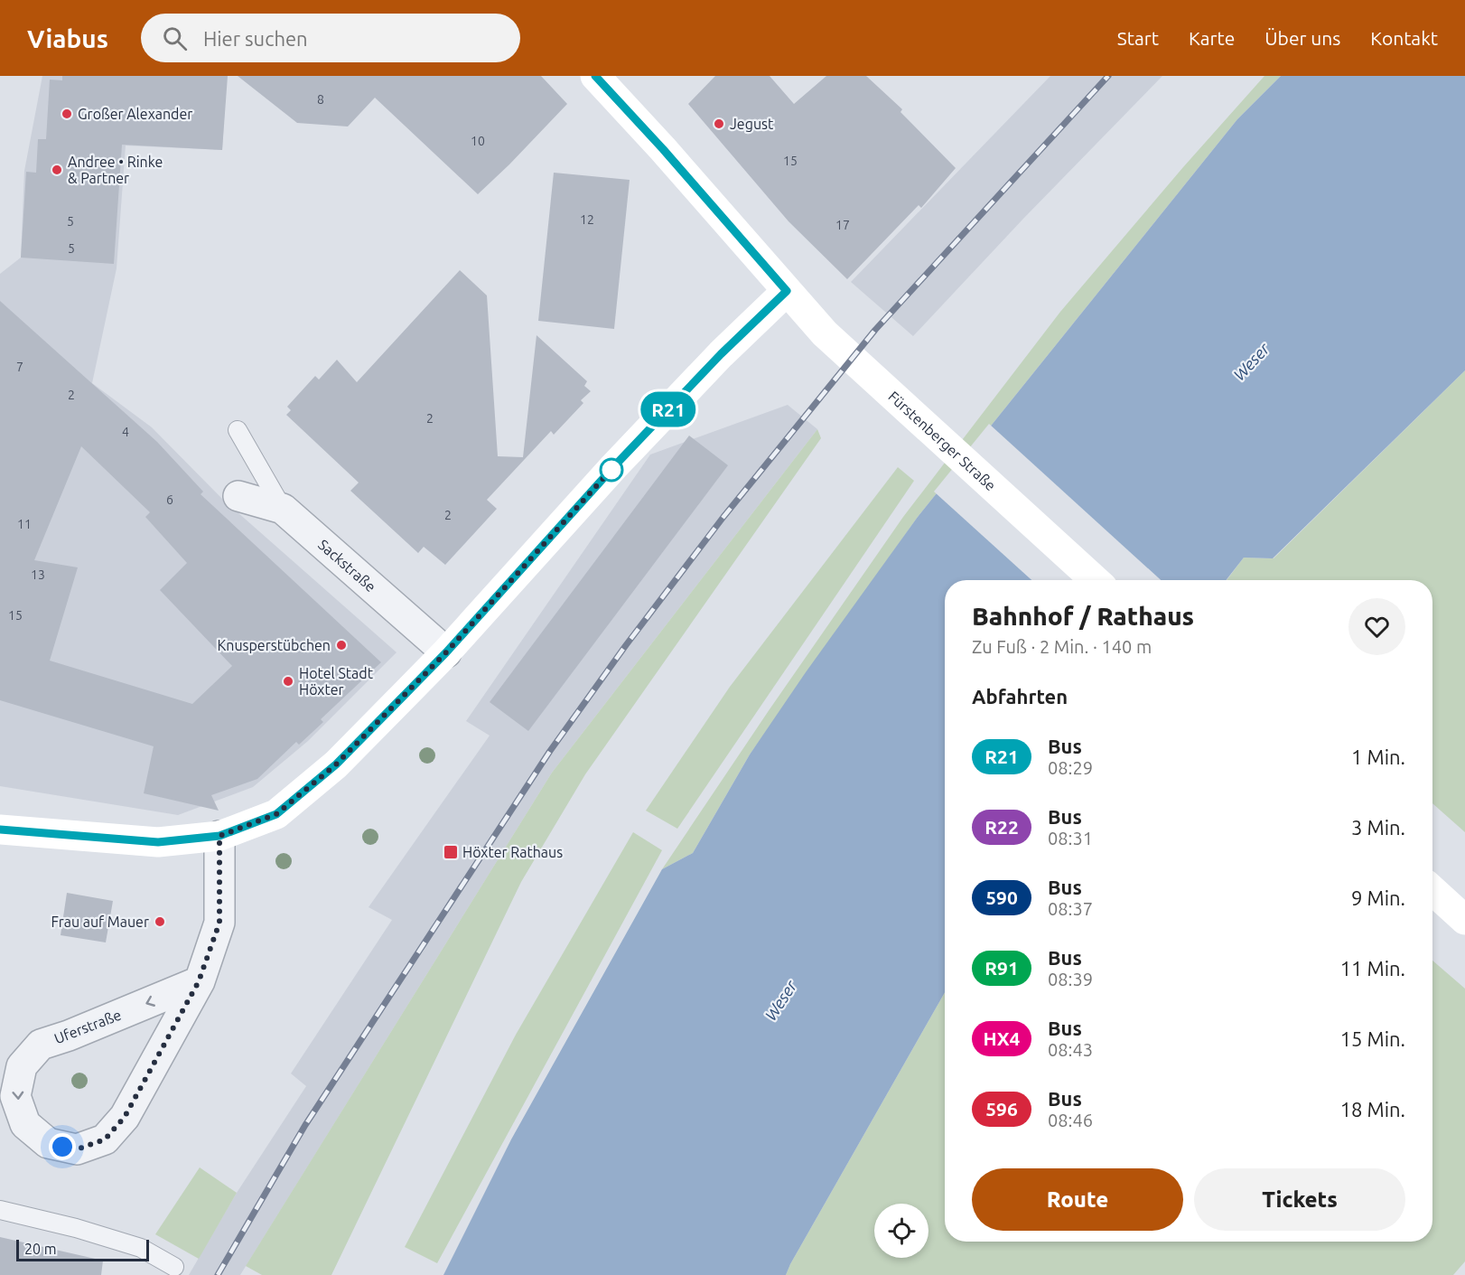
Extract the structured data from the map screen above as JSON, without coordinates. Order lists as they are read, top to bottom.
{
  "streets": {
    "main road": ["Fürstenberger Straße"],
    "street": ["Sackstraße", "Uferstraße"]
  },
  "water": ["Weser"],
  "places": {
    "other": [
      "Großer Alexander",
      "Jegust",
      "Andree • Rinke & Partner",
      "Knusperstübchen",
      "Hotel Stadt Höxter",
      "Frau auf Mauer"
    ],
    "transit": ["Höxter Rathaus"]
  },
  "lines": ["bus line R21"],
  "house_numbers": [
    "8",
    "10",
    "15",
    "12",
    "5",
    "17",
    "5",
    "7",
    "2",
    "2",
    "4",
    "6",
    "2",
    "11",
    "13",
    "15"
  ],
  "scale_bar": "20 m",
  "page": {
    "header": "Viabus",
    "search": "Hier suchen",
    "nav": [
      "Start",
      "Karte",
      "Über uns",
      "Kontakt"
    ],
    "on_map": "R21",
    "heading": [
      ["Bahnhof / Rathaus", "Zu Fuß · 2 Min. · 140 m"],
      "Abfahrten"
    ],
    "list": [
      {
        "mark": "R21",
        "name": "Bus",
        "note": "08:29",
        "value": "1 Min."
      },
      {
        "mark": "R22",
        "name": "Bus",
        "note": "08:31",
        "value": "3 Min."
      },
      {
        "mark": "590",
        "name": "Bus",
        "note": "08:37",
        "value": "9 Min."
      },
      {
        "mark": "R91",
        "name": "Bus",
        "note": "08:39",
        "value": "11 Min."
      },
      {
        "mark": "HX4",
        "name": "Bus",
        "note": "08:43",
        "value": "15 Min."
      },
      {
        "mark": "596",
        "name": "Bus",
        "note": "08:46",
        "value": "18 Min."
      }
    ],
    "buttons": ["Route", "Tickets"],
    "scale": "20 m"
  }
}
